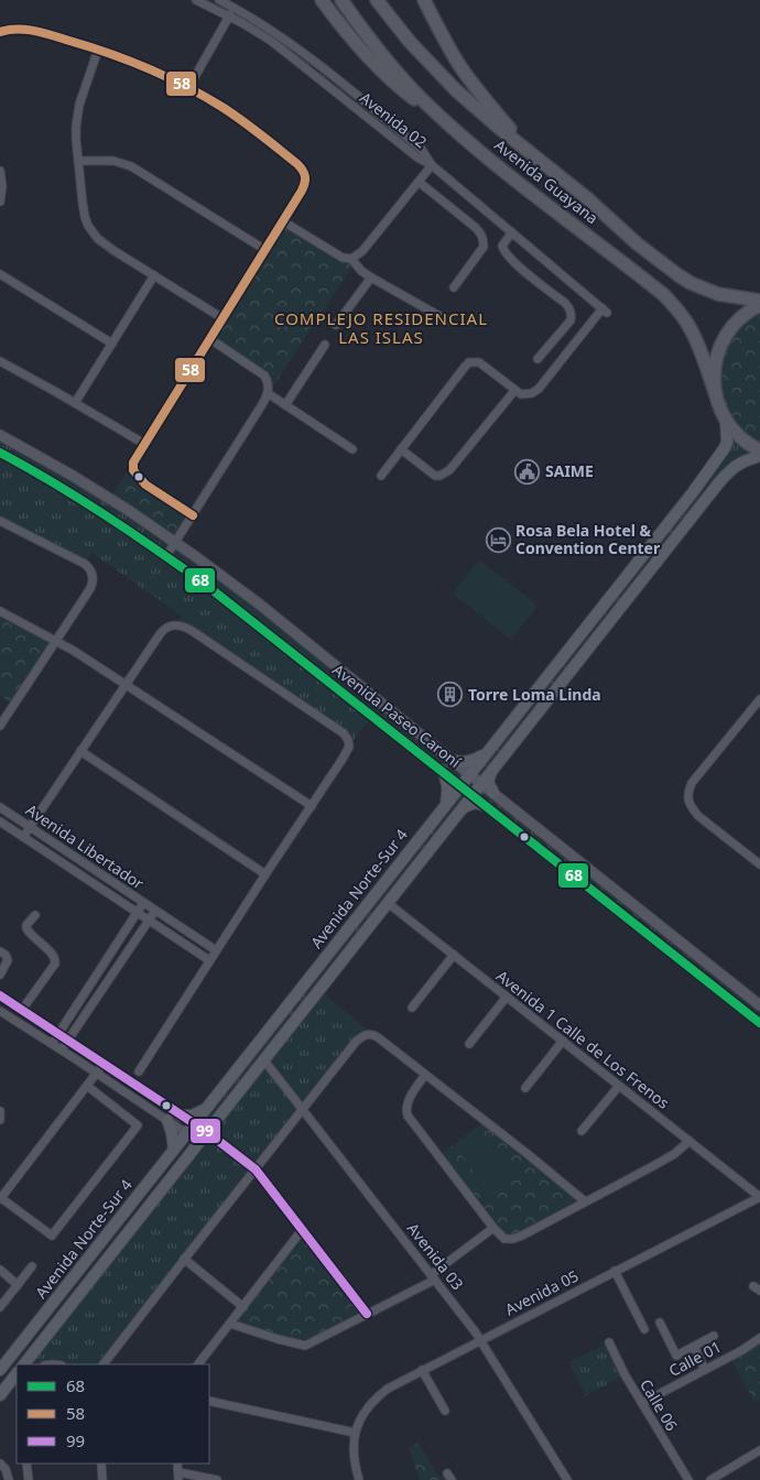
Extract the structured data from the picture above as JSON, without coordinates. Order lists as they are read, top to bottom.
{
  "streets": {
    "main road": ["Avenida Guayana", "Avenida Norte-Sur 4"],
    "street": [
      "Avenida 02",
      "Avenida Paseo Caroní",
      "Avenida Libertador",
      "Avenida 1 Calle de Los Frenos",
      "Avenida 03",
      "Avenida 05",
      "Calle 01",
      "Calle 06"
    ]
  },
  "crossings": [
    ["Avenida Guayana", "Avenida Norte-Sur 4"],
    ["Avenida Paseo Caroní", "Avenida Norte-Sur 4"],
    ["Avenida Norte-Sur 4", "Avenida 1 Calle de Los Frenos"],
    ["Avenida Norte-Sur 4", "Avenida 03"],
    ["Avenida 1 Calle de Los Frenos", "Avenida 05"],
    ["Avenida 03", "Avenida 05"],
    ["Calle 01", "Calle 06"]
  ],
  "districts": ["COMPLEJO RESIDENCIAL LAS ISLAS"],
  "places": {
    "public building": ["SAIME"],
    "hotel": ["Rosa Bela Hotel & Convention Center"],
    "building": ["Torre Loma Linda"]
  },
  "lines": ["transit line 58", "transit line 68", "transit line 99"],
  "legend": ["68", "58", "99"]
}
